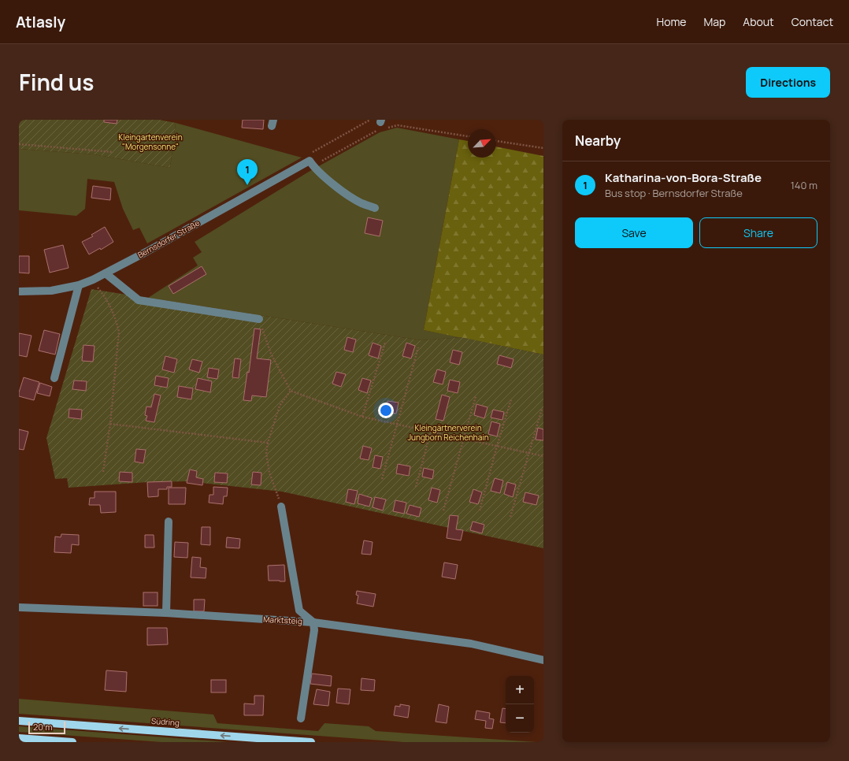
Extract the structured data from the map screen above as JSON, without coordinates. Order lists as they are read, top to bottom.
{
  "streets": {
    "main road": ["Südring"],
    "street": ["Bernsdorfer Straße", "Marktsteig"]
  },
  "one_way": ["Südring"],
  "parks": ["Kleingartenverein \"Morgensonne\"", "Kleingärtnerverein Jungborn Reichenhain"],
  "scale_bar": "20 m",
  "north": "top right",
  "page": {
    "header": "Atlasly",
    "nav": [
      "Home",
      "Map",
      "About",
      "Contact"
    ],
    "title": "Find us",
    "buttons": [
      "Directions",
      ["Save", "Share"]
    ],
    "heading": "Nearby",
    "pins": "1",
    "list": [
      {
        "mark": "1",
        "name": "Katharina-von-Bora-Straße",
        "note": "Bus stop · Bernsdorfer Straße",
        "value": "140 m"
      }
    ],
    "map_buttons": ["+", "−"],
    "scale": "20 m"
  }
}
